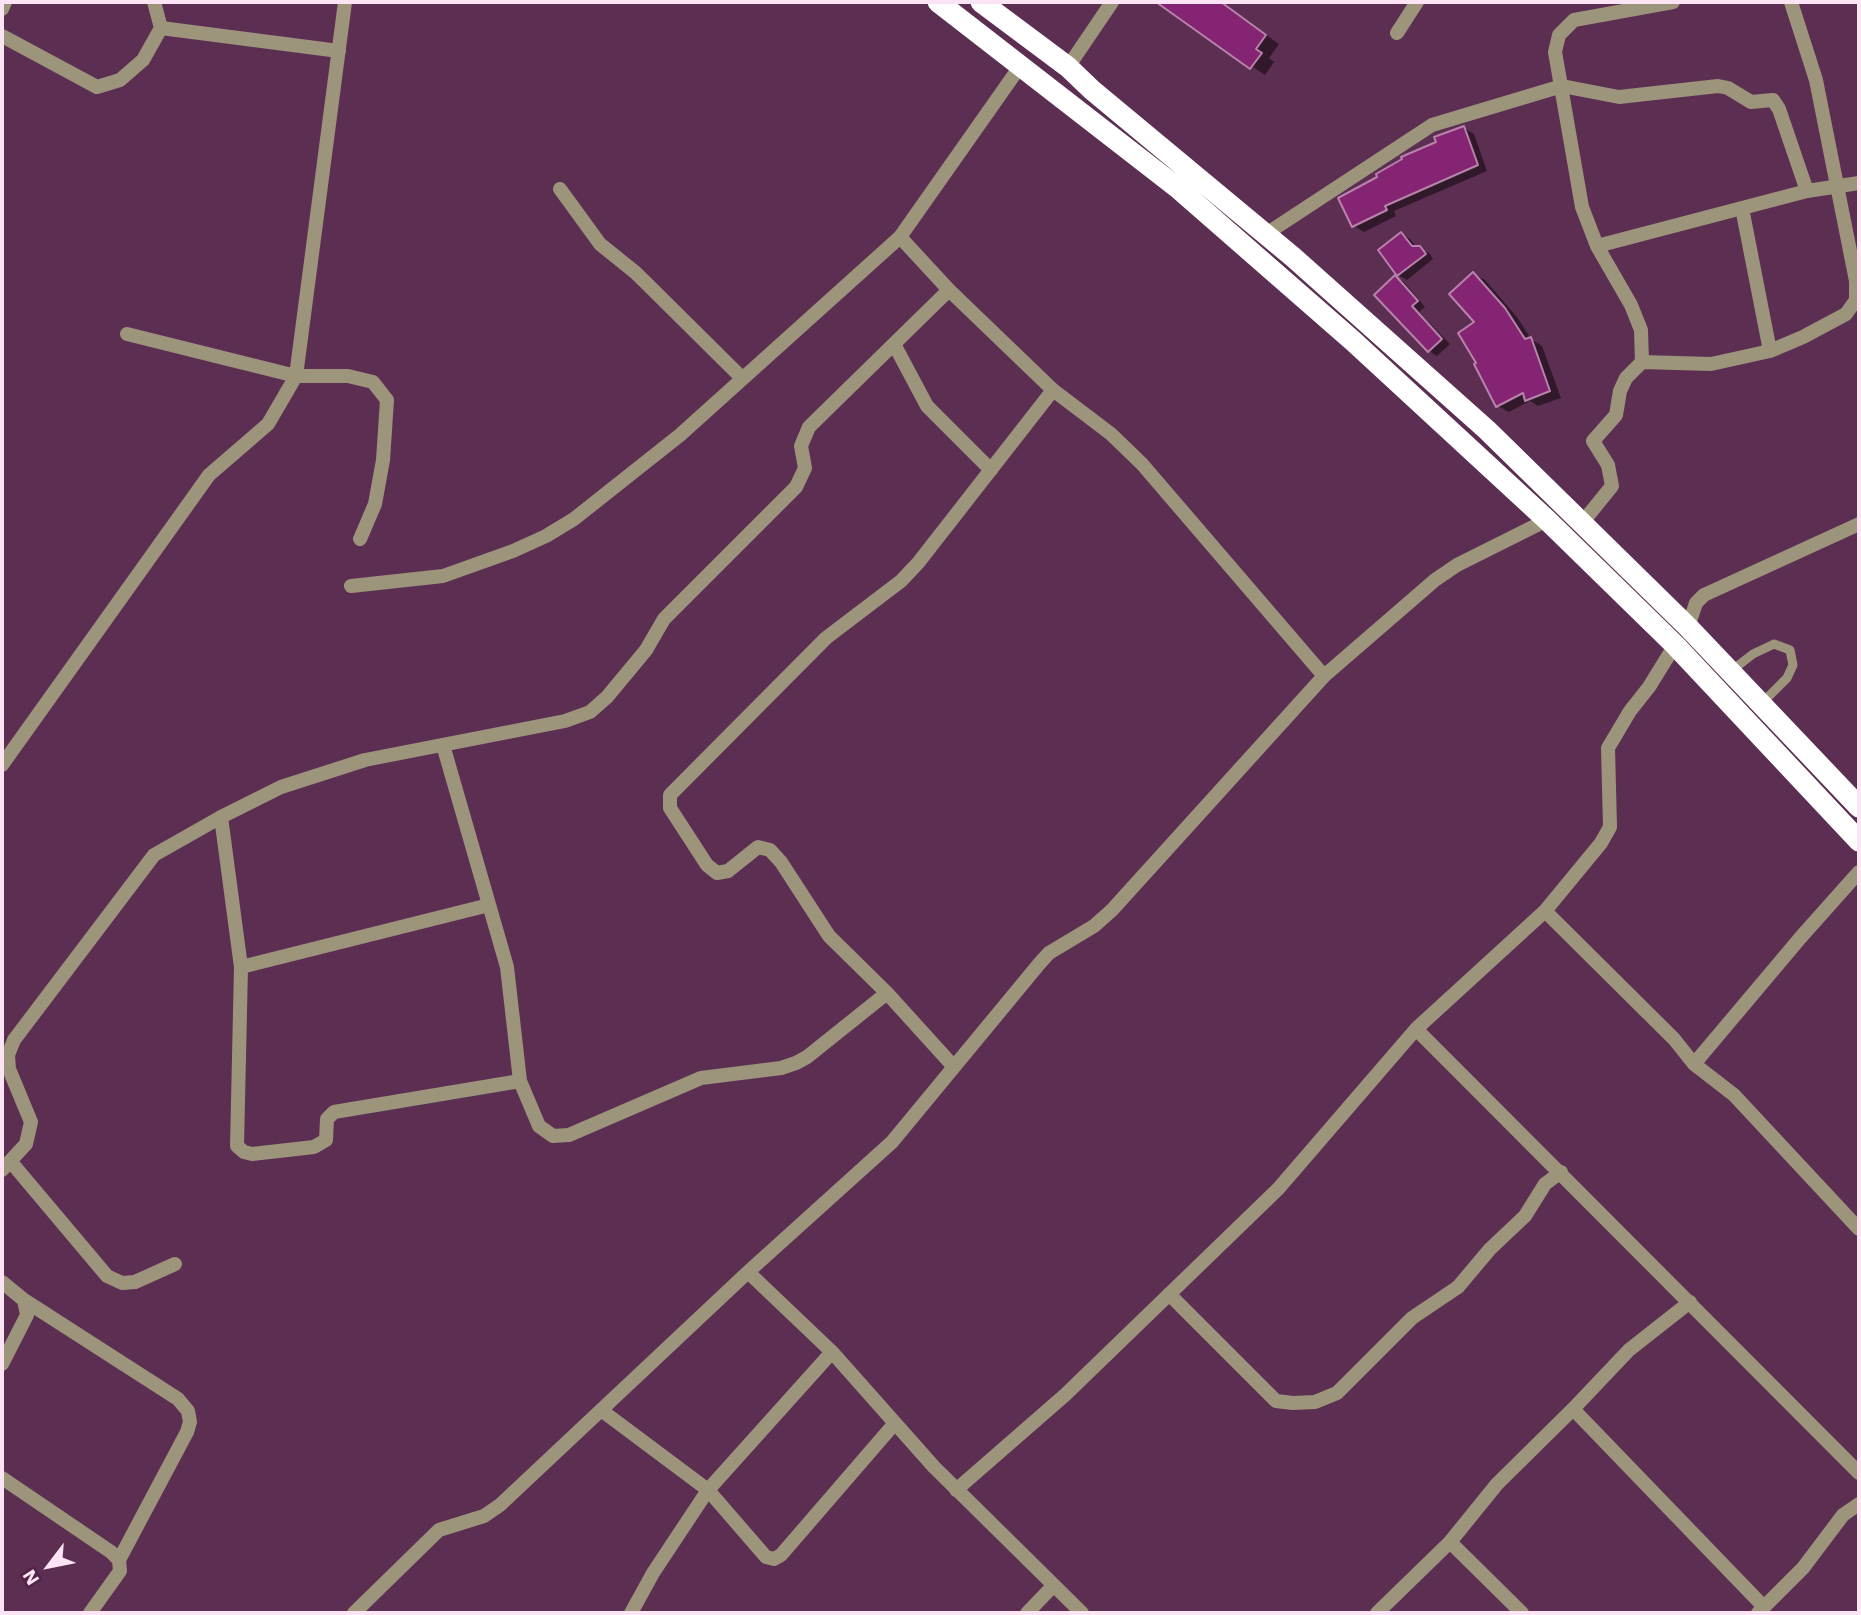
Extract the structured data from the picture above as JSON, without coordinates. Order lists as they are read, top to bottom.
{
  "north": "bottom left"
}
